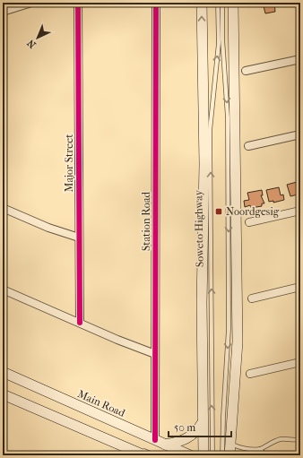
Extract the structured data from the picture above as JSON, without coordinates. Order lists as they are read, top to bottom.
{
  "streets": {
    "main road": ["Soweto Highway", "Main Road"],
    "street": ["Major Street", "Station Road"]
  },
  "crossings": [
    ["Station Road", "Main Road"]
  ],
  "places": {
    "transit": ["Noordgesig"]
  },
  "scale_bar": "50 m",
  "north": "bottom left"
}
